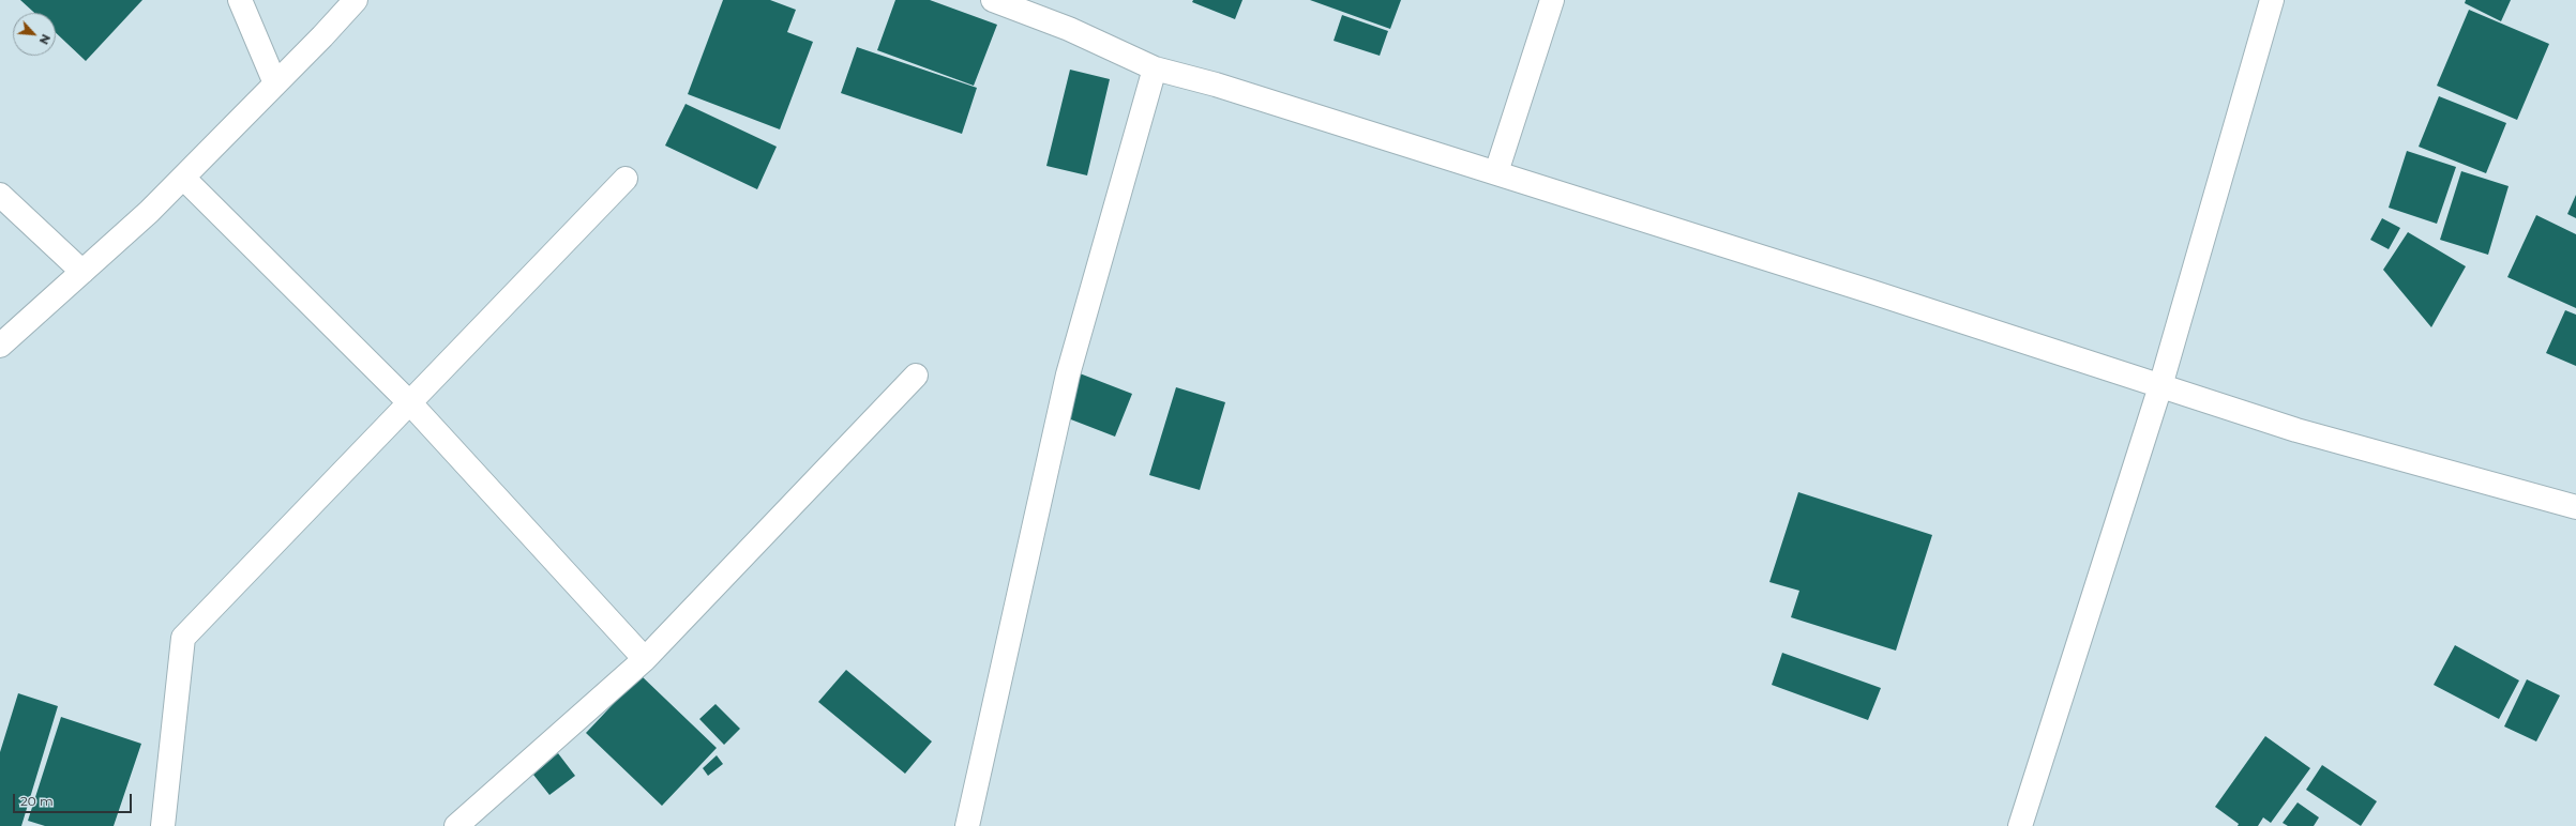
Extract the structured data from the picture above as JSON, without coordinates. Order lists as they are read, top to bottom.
{
  "scale_bar": "20 m",
  "north": "bottom right"
}
